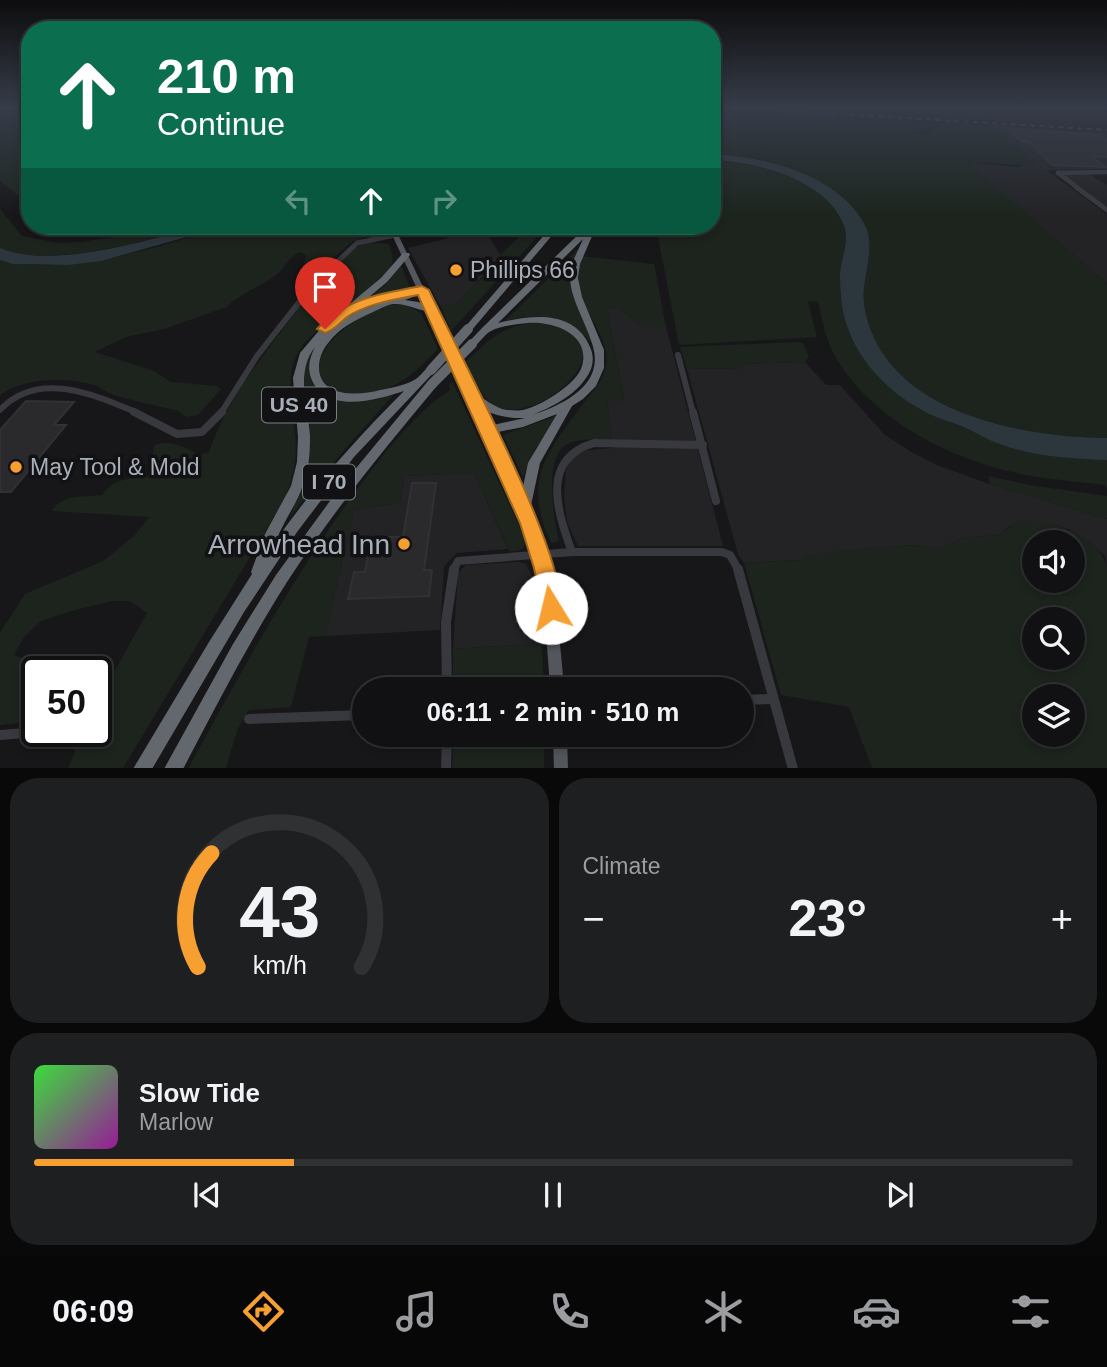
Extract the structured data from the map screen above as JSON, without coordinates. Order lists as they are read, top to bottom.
{
  "streets": {
    "highway": ["US 40", "I 70"]
  },
  "crossings": [
    ["US 40", "I 70"]
  ],
  "places": ["Phillips 66", "May Tool & Mold", "Arrowhead Inn"],
  "page": {
    "turn": ["210 m", "Continue"],
    "limit": "50",
    "trip": "06:11 · 2 min · 510 m",
    "tile": "Climate",
    "heat": ["−", "23°", "+"],
    "song": ["Slow Tide", "Marlow"],
    "tabs": "06:09",
    "gauge": ["43", "km/h"]
  }
}
